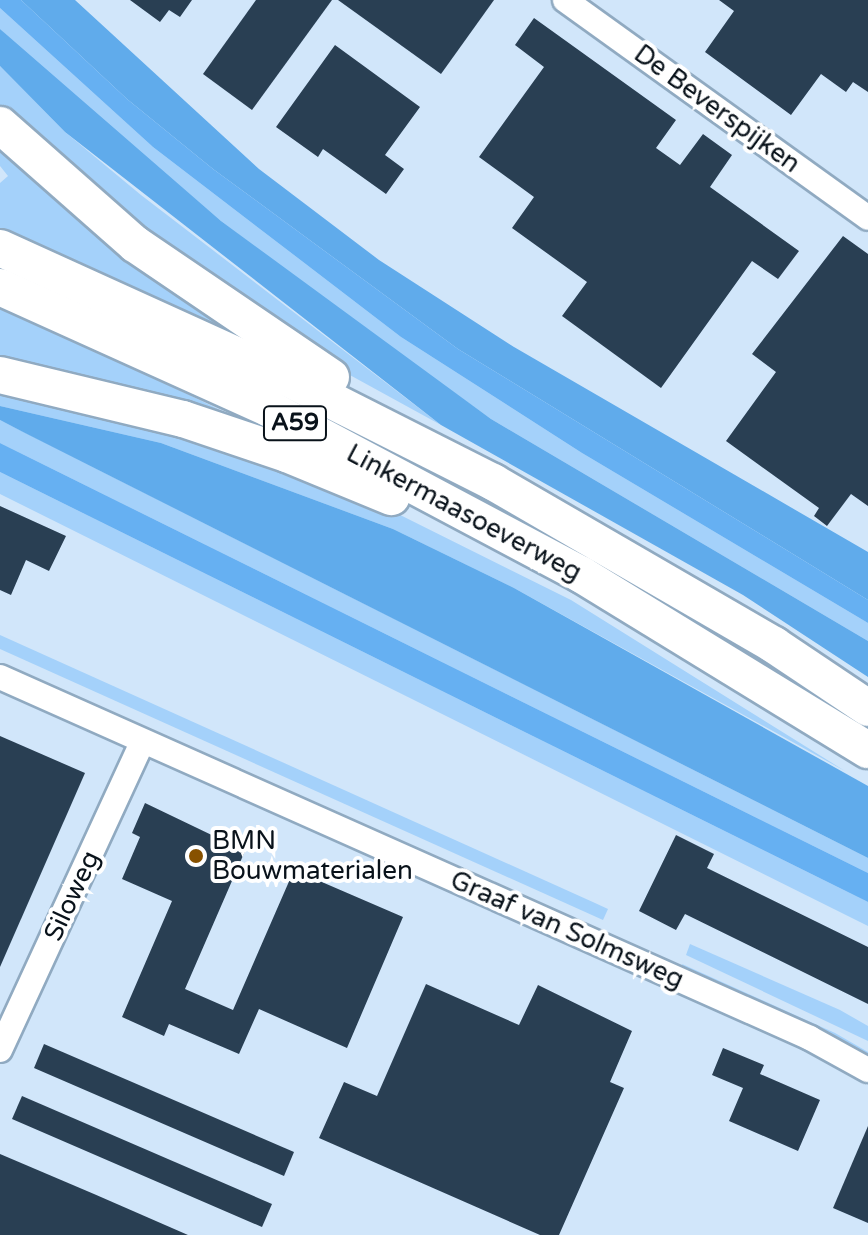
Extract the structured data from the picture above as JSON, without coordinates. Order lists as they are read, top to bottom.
{
  "streets": {
    "highway": ["A59", "Linkermaasoeverweg"],
    "street": ["De Beverspijken", "Siloweg", "Graaf van Solmsweg"]
  },
  "crossings": [
    ["A59", "Linkermaasoeverweg"],
    ["Siloweg", "Graaf van Solmsweg"]
  ],
  "places": ["BMN Bouwmaterialen"]
}
